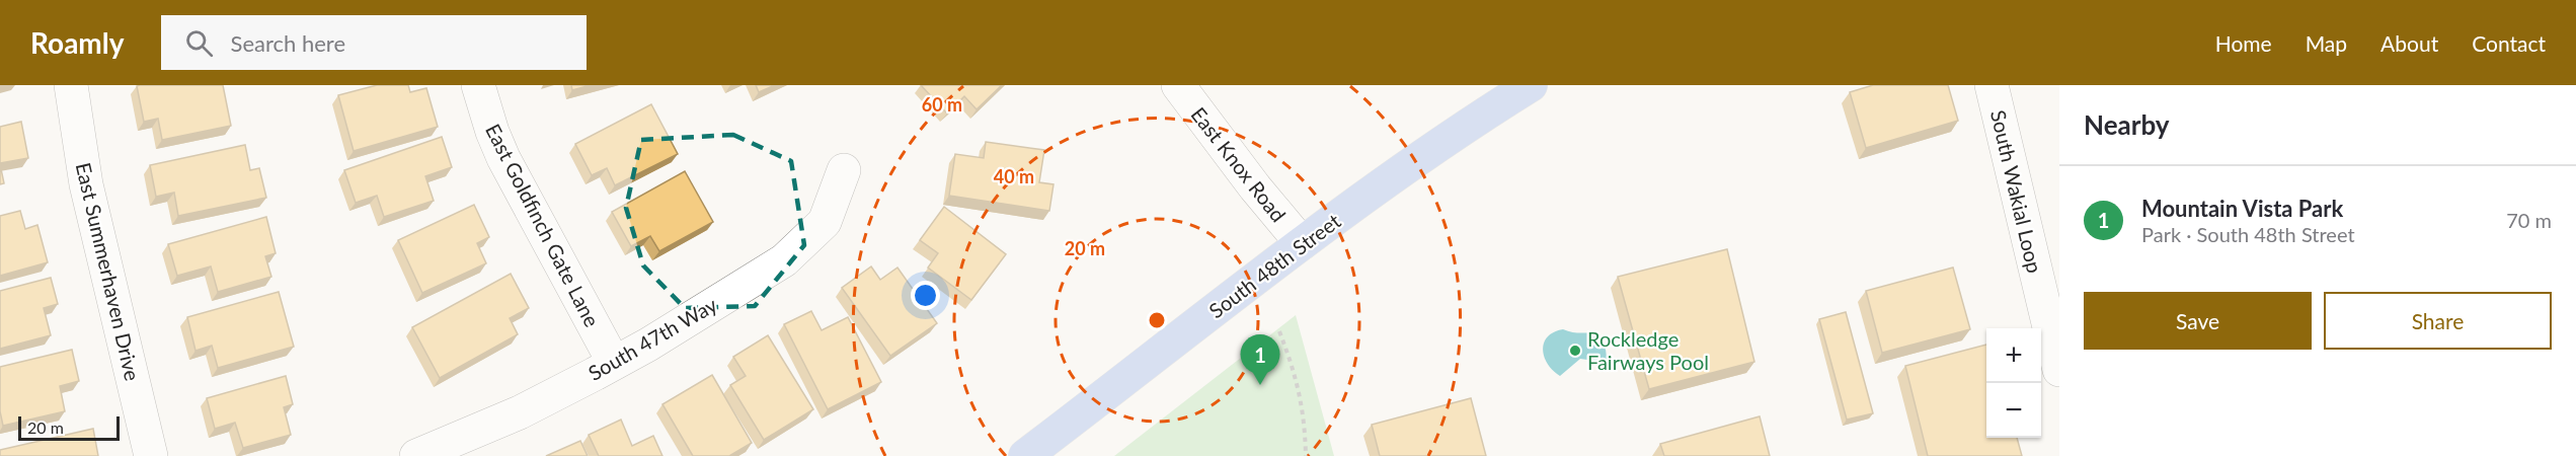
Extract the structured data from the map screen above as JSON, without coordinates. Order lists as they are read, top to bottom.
{
  "streets": {
    "main road": ["South 48th Street"],
    "street": [
      "East Knox Road",
      "South Wakial Loop",
      "East Goldfinch Gate Lane",
      "East Summerhaven Drive",
      "South 47th Way"
    ]
  },
  "crossings": [
    ["East Knox Road", "South 48th Street"],
    ["East Goldfinch Gate Lane", "South 47th Way"]
  ],
  "places": ["Rockledge Fairways Pool"],
  "scale_bar": "20 m",
  "page": {
    "header": "Roamly",
    "search": "Search here",
    "nav": [
      "Home",
      "Map",
      "About",
      "Contact"
    ],
    "heading": "Nearby",
    "list": [
      {
        "mark": "1",
        "name": "Mountain Vista Park",
        "note": "Park · South 48th Street",
        "value": "70 m"
      }
    ],
    "buttons": ["Save", "Share"],
    "map_buttons": ["+", "−"],
    "pins": "1",
    "scale": "20 m"
  },
  "rings": ["60 m", "40 m", "20 m"]
}
